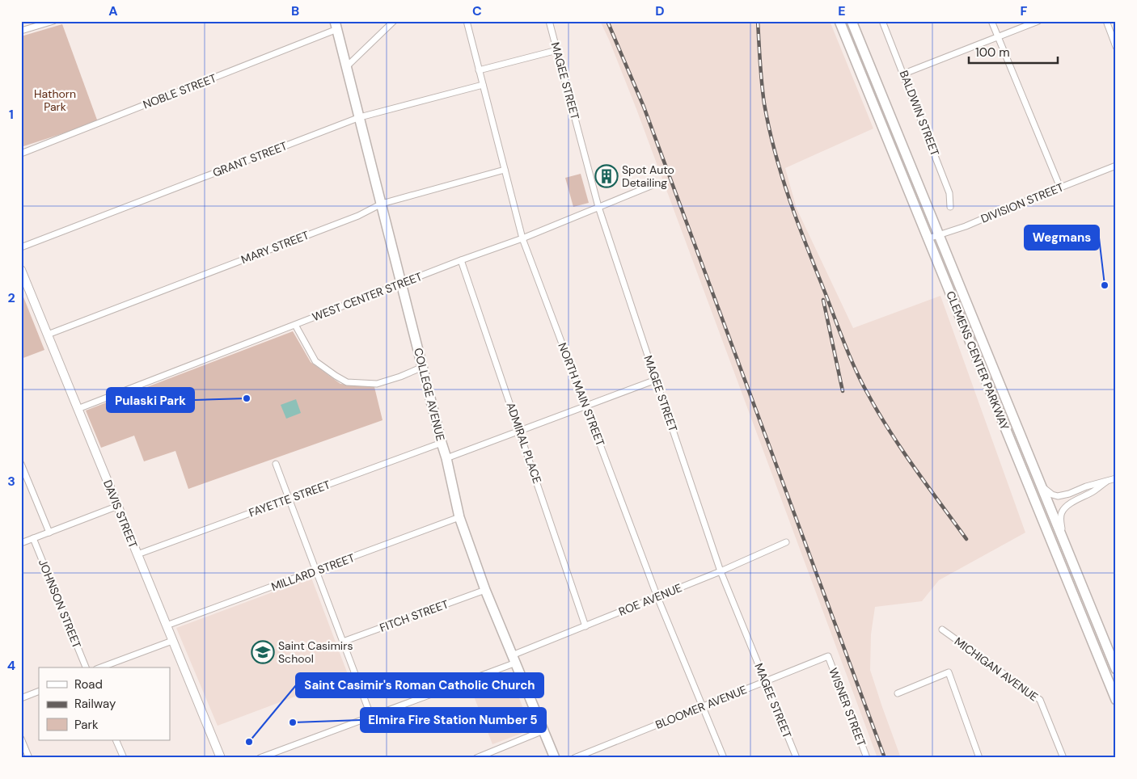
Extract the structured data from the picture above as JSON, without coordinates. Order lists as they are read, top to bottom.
{
  "streets": {
    "main road": ["CLEMENS CENTER PARKWAY", "COLLEGE AVENUE"],
    "street": [
      "MAGEE STREET",
      "NOBLE STREET",
      "BALDWIN STREET",
      "GRANT STREET",
      "DIVISION STREET",
      "MARY STREET",
      "WEST CENTER STREET",
      "NORTH MAIN STREET",
      "ADMIRAL PLACE",
      "FAYETTE STREET",
      "DAVIS STREET",
      "MILLARD STREET",
      "ROE AVENUE",
      "JOHNSON STREET",
      "FITCH STREET",
      "MICHIGAN AVENUE",
      "BLOOMER AVENUE",
      "WISNER STREET"
    ]
  },
  "crossings": [
    ["MAGEE STREET", "WEST CENTER STREET"],
    ["MAGEE STREET", "ROE AVENUE"],
    ["MAGEE STREET", "BLOOMER AVENUE"],
    ["NOBLE STREET", "COLLEGE AVENUE"],
    ["GRANT STREET", "COLLEGE AVENUE"],
    ["GRANT STREET", "NORTH MAIN STREET"],
    ["DIVISION STREET", "CLEMENS CENTER PARKWAY"],
    ["MARY STREET", "COLLEGE AVENUE"],
    ["MARY STREET", "NORTH MAIN STREET"],
    ["MARY STREET", "DAVIS STREET"],
    ["WEST CENTER STREET", "COLLEGE AVENUE"],
    ["WEST CENTER STREET", "NORTH MAIN STREET"],
    ["WEST CENTER STREET", "ADMIRAL PLACE"],
    ["WEST CENTER STREET", "DAVIS STREET"],
    ["COLLEGE AVENUE", "FAYETTE STREET"],
    ["COLLEGE AVENUE", "MILLARD STREET"],
    ["COLLEGE AVENUE", "ROE AVENUE"],
    ["COLLEGE AVENUE", "FITCH STREET"],
    ["NORTH MAIN STREET", "ROE AVENUE"],
    ["NORTH MAIN STREET", "BLOOMER AVENUE"],
    ["ADMIRAL PLACE", "ROE AVENUE"],
    ["FAYETTE STREET", "DAVIS STREET"],
    ["DAVIS STREET", "MILLARD STREET"],
    ["BLOOMER AVENUE", "WISNER STREET"]
  ],
  "parks": ["Hathorn Park"],
  "places": {
    "building": ["Spot Auto Detailing"],
    "other": [
      "Wegmans",
      "Pulaski Park",
      "Elmira Fire Station Number 5",
      "Saint Casimir's Roman Catholic Church"
    ],
    "school or university": ["Saint Casimirs School"]
  },
  "legend": ["Road", "Railway", "Park"],
  "scale_bar": "100 m",
  "grid": {
    "columns": [
      "A",
      "B",
      "C",
      "D",
      "E",
      "F"
    ],
    "rows": [
      "1",
      "2",
      "3",
      "4"
    ]
  }
}
